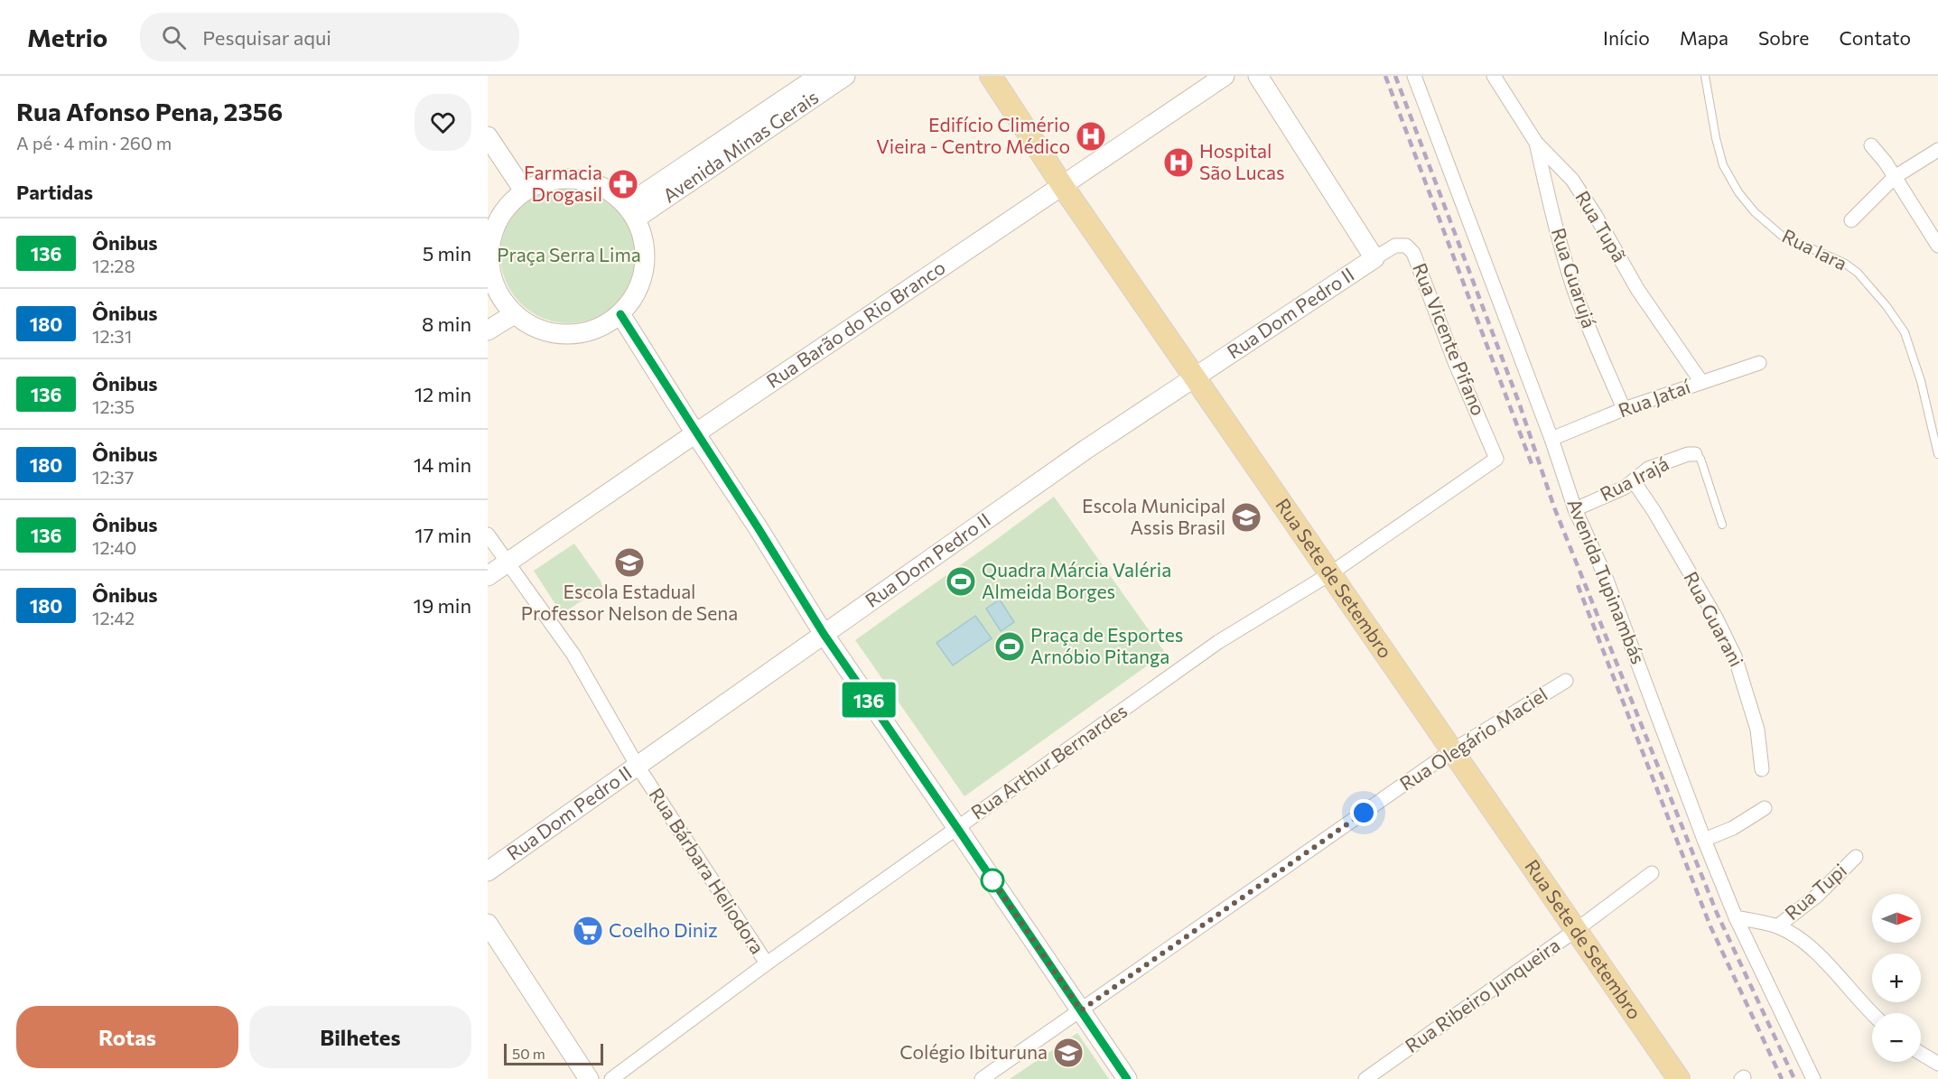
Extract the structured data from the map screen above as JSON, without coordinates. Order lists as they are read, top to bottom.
{
  "streets": {
    "main road": ["Rua Sete de Setembro"],
    "street": [
      "Avenida Minas Gerais",
      "Rua Tupã",
      "Rua Guarujá",
      "Rua Dom Pedro II",
      "Rua Barão do Rio Branco",
      "Rua Vicente Pifano",
      "Rua Jataí",
      "Rua Irajá",
      "Avenida Tupinambás",
      "Rua Guarani",
      "Rua Olegário Maciel",
      "Rua Arthur Bernardes",
      "Rua Bárbara Heliodora",
      "Rua Tupi",
      "Rua Ribeiro Junqueira"
    ],
    "lane": ["Rua Iara"]
  },
  "crossings": [
    ["Rua Tupã", "Rua Guarujá"],
    ["Rua Tupã", "Rua Jataí"],
    ["Rua Guarujá", "Rua Jataí"],
    ["Rua Dom Pedro II", "Rua Vicente Pifano"],
    ["Rua Dom Pedro II", "Rua Sete de Setembro"],
    ["Rua Dom Pedro II", "Rua Bárbara Heliodora"],
    ["Rua Barão do Rio Branco", "Rua Sete de Setembro"],
    ["Rua Barão do Rio Branco", "Rua Bárbara Heliodora"],
    ["Rua Vicente Pifano", "Rua Arthur Bernardes"],
    ["Rua Jataí", "Avenida Tupinambás"],
    ["Rua Irajá", "Avenida Tupinambás"],
    ["Rua Irajá", "Rua Guarani"],
    ["Rua Sete de Setembro", "Rua Olegário Maciel"],
    ["Rua Sete de Setembro", "Rua Arthur Bernardes"],
    ["Rua Sete de Setembro", "Rua Ribeiro Junqueira"],
    ["Rua Arthur Bernardes", "Rua Bárbara Heliodora"]
  ],
  "parks": ["Praça Serra Lima"],
  "places": {
    "hospital": ["Edifício Climério Vieira - Centro Médico", "Hospital São Lucas"],
    "pharmacy": ["Farmacia Drogasil"],
    "school or university": ["Escola Municipal Assis Brasil", "Escola Estadual Professor Nelson de Sena", "Colégio Ibituruna"],
    "sports": ["Quadra Márcia Valéria Almeida Borges", "Praça de Esportes Arnóbio Pitanga"],
    "supermarket": ["Coelho Diniz"]
  },
  "lines": ["bus line 136"],
  "scale_bar": "50 m",
  "north": "right",
  "page": {
    "header": "Metrio",
    "search": "Pesquisar aqui",
    "nav": [
      "Início",
      "Mapa",
      "Sobre",
      "Contato"
    ],
    "heading": [
      ["Rua Afonso Pena, 2356", "A pé · 4 min · 260 m"],
      "Partidas"
    ],
    "on_map": "136",
    "list": [
      {
        "mark": "136",
        "name": "Ônibus",
        "note": "12:28",
        "value": "5 min"
      },
      {
        "mark": "180",
        "name": "Ônibus",
        "note": "12:31",
        "value": "8 min"
      },
      {
        "mark": "136",
        "name": "Ônibus",
        "note": "12:35",
        "value": "12 min"
      },
      {
        "mark": "180",
        "name": "Ônibus",
        "note": "12:37",
        "value": "14 min"
      },
      {
        "mark": "136",
        "name": "Ônibus",
        "note": "12:40",
        "value": "17 min"
      },
      {
        "mark": "180",
        "name": "Ônibus",
        "note": "12:42",
        "value": "19 min"
      }
    ],
    "map_buttons": ["+", "−"],
    "buttons": ["Rotas", "Bilhetes"],
    "scale": "50 m"
  }
}
